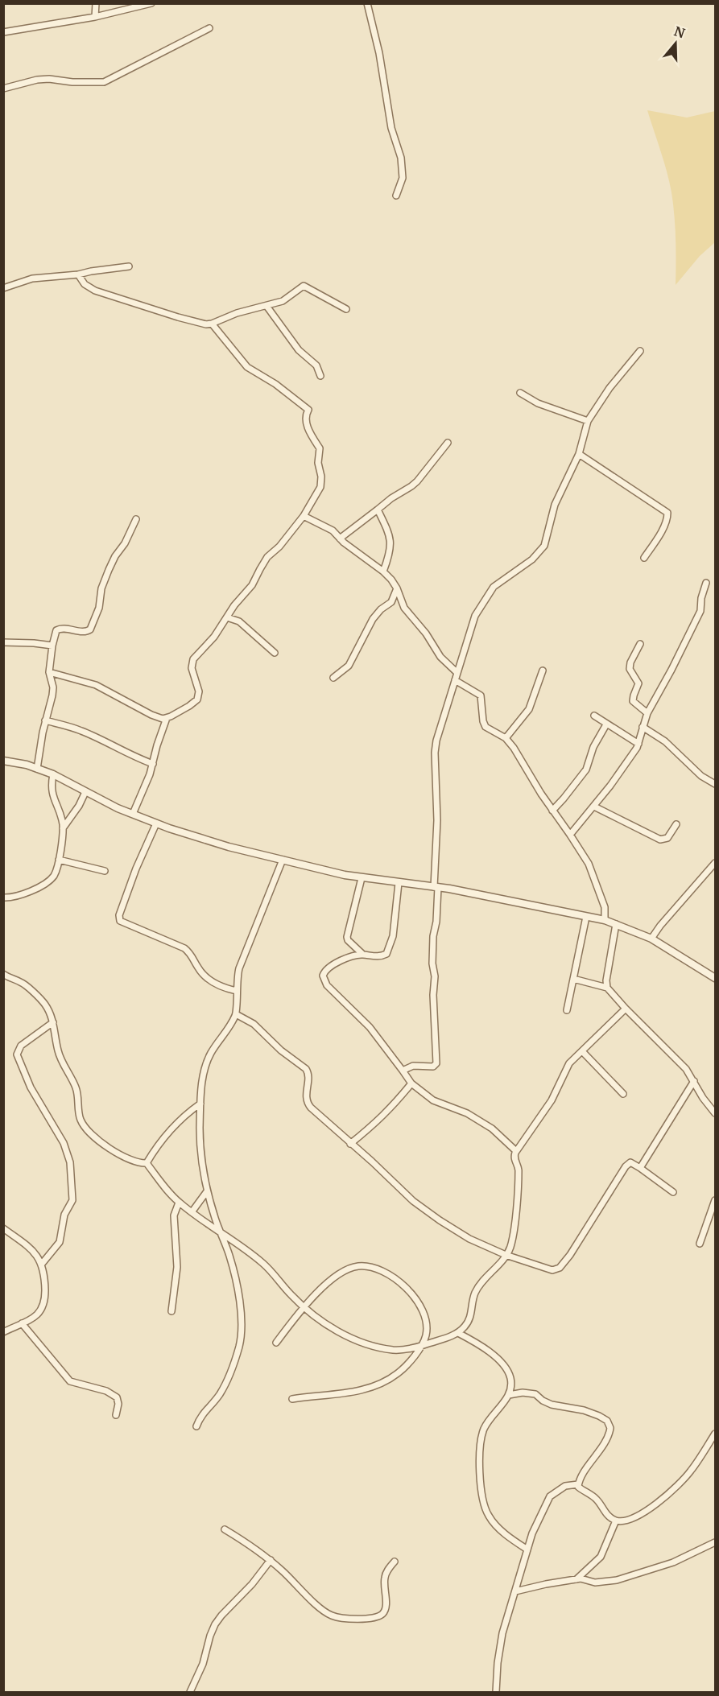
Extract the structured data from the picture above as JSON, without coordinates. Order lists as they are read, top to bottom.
{
  "north": "top"
}
